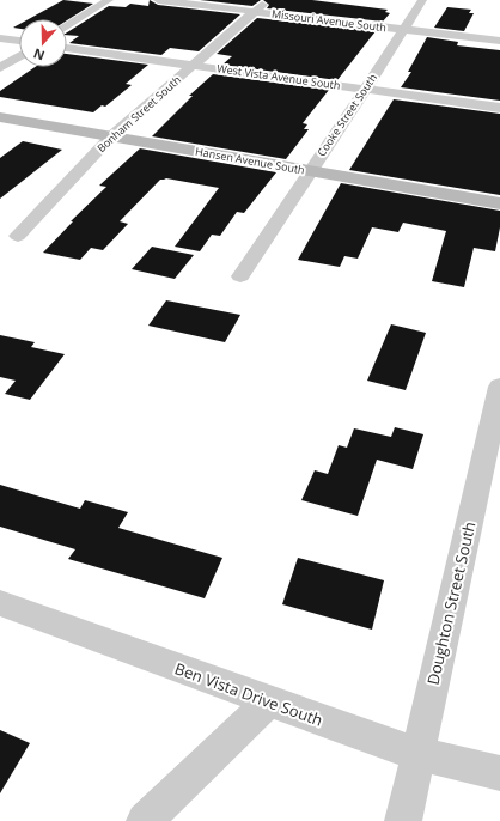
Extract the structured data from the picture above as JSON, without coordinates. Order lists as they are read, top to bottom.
{
  "streets": {
    "street": [
      "Missouri Avenue South",
      "West Vista Avenue South",
      "Bonham Street South",
      "Cooke Street South",
      "Hansen Avenue South",
      "Doughton Street South",
      "Ben Vista Drive South"
    ]
  },
  "crossings": [
    ["Missouri Avenue South", "Bonham Street South"],
    ["Missouri Avenue South", "Cooke Street South"],
    ["West Vista Avenue South", "Bonham Street South"],
    ["West Vista Avenue South", "Cooke Street South"],
    ["Bonham Street South", "Hansen Avenue South"],
    ["Cooke Street South", "Hansen Avenue South"],
    ["Doughton Street South", "Ben Vista Drive South"]
  ],
  "north": "bottom"
}
